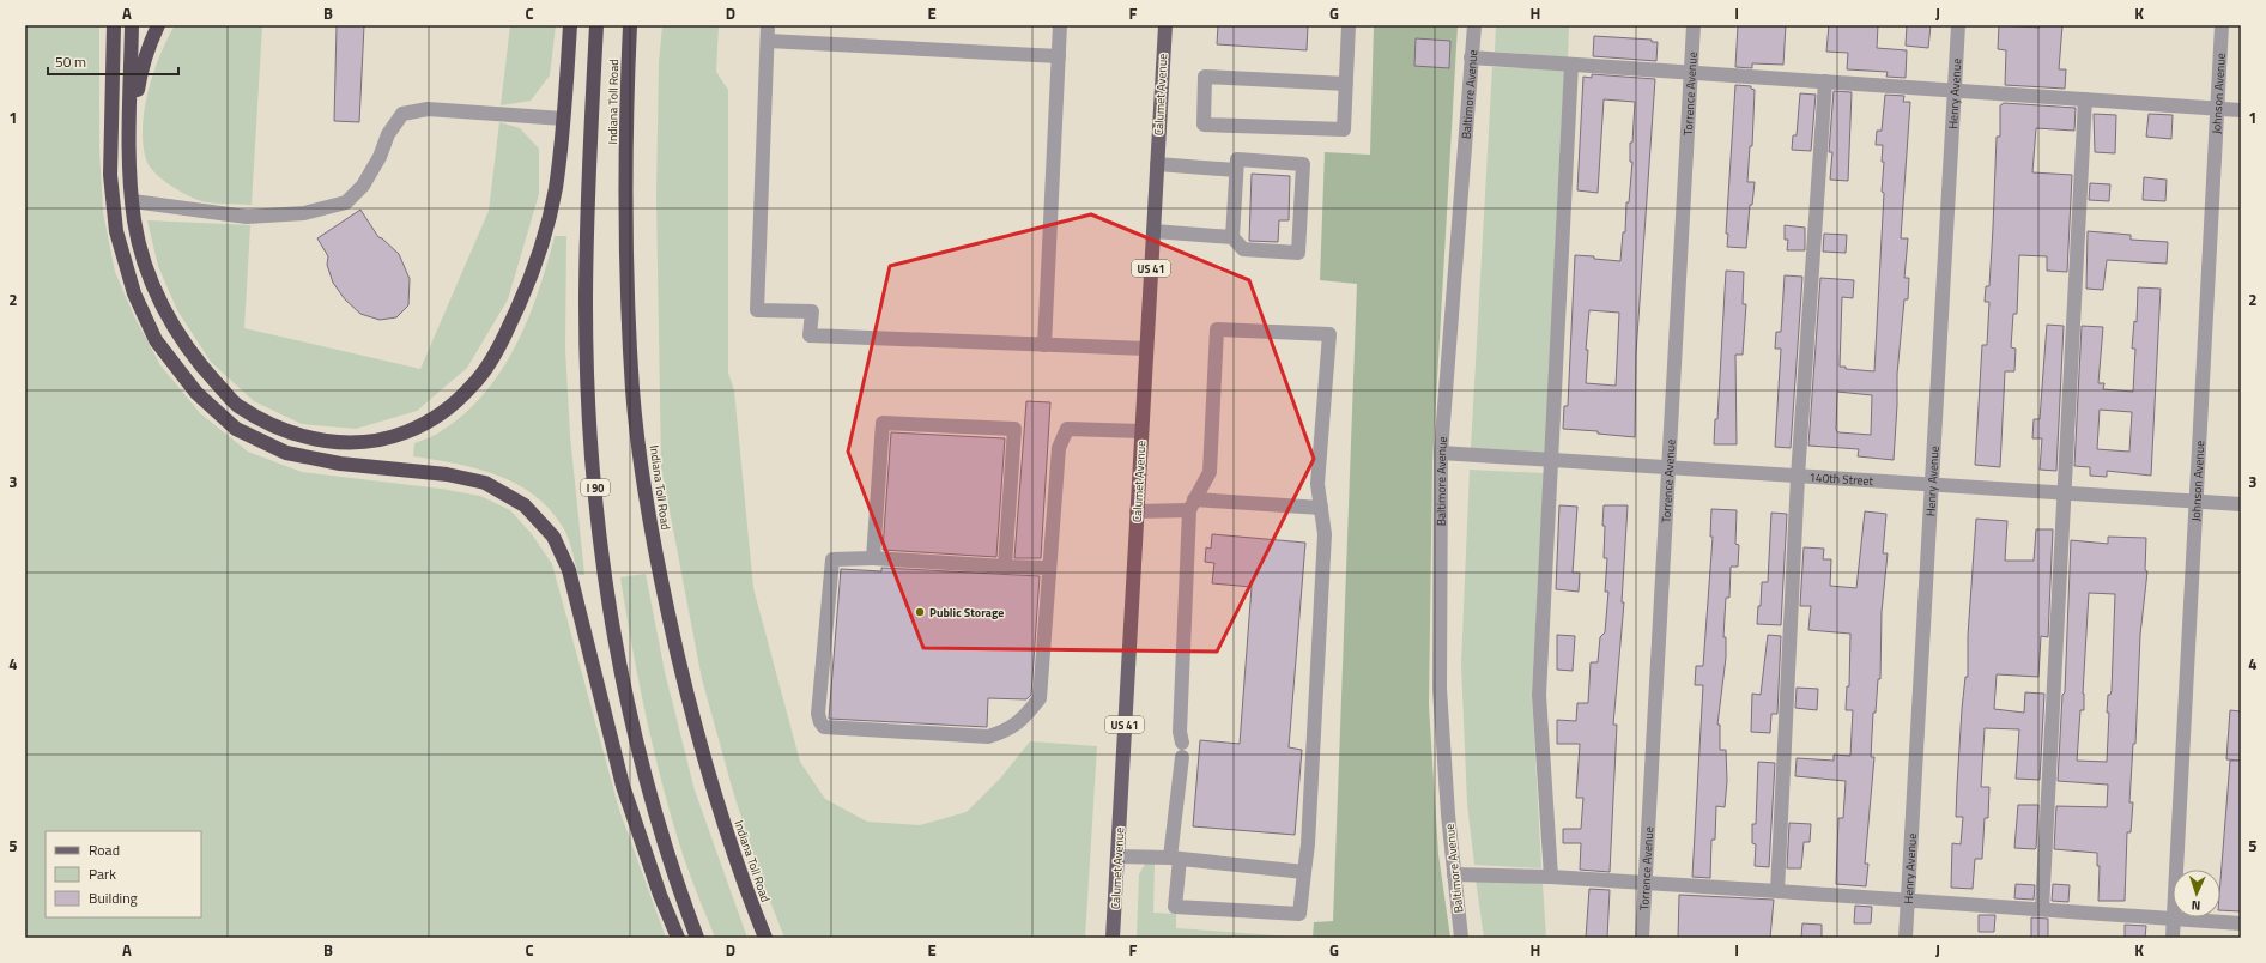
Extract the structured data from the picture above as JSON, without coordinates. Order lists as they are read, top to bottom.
{
  "streets": {
    "highway": ["Indiana Toll Road", "I 90"],
    "main road": ["Calumet Avenue", "US 41"],
    "street": [
      "Baltimore Avenue",
      "Torrence Avenue",
      "Henry Avenue",
      "Johnson Avenue",
      "140th Street"
    ]
  },
  "crossings": [
    ["Baltimore Avenue", "140th Street"],
    ["Torrence Avenue", "140th Street"],
    ["Henry Avenue", "140th Street"],
    ["Johnson Avenue", "140th Street"]
  ],
  "places": ["Public Storage"],
  "legend": ["Road", "Park", "Building"],
  "scale_bar": "50 m",
  "north": "bottom",
  "grid": {
    "columns": [
      "A",
      "B",
      "C",
      "D",
      "E",
      "F",
      "G",
      "H",
      "I",
      "J",
      "K"
    ],
    "rows": [
      "1",
      "2",
      "3",
      "4",
      "5"
    ]
  }
}
